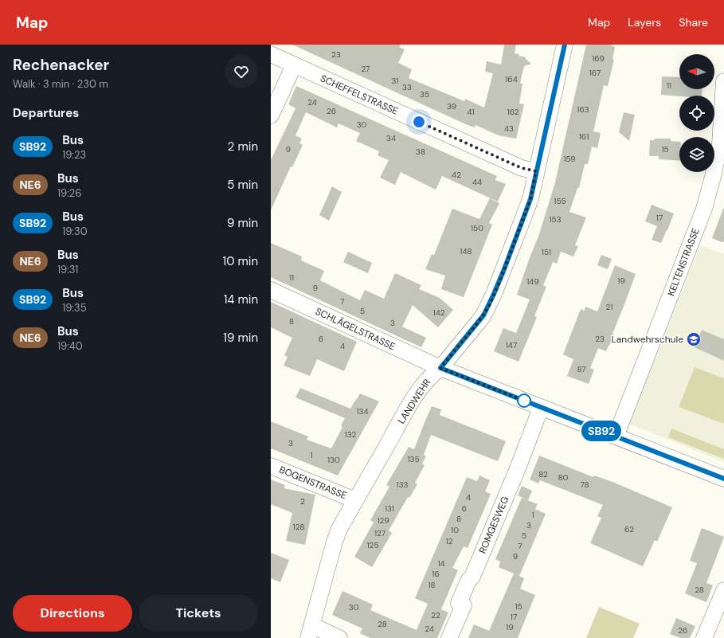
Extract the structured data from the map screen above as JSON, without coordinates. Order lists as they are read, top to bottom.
{
  "streets": {
    "street": [
      "SCHEFFELSTRASSE",
      "KELTENSTRASSE",
      "SCHLÄGELSTRASSE",
      "LANDWEHR",
      "BOGENSTRASSE",
      "ROMGESWEG"
    ]
  },
  "crossings": [
    ["SCHEFFELSTRASSE", "LANDWEHR"],
    ["KELTENSTRASSE", "SCHLÄGELSTRASSE"],
    ["SCHLÄGELSTRASSE", "LANDWEHR"],
    ["SCHLÄGELSTRASSE", "ROMGESWEG"],
    ["LANDWEHR", "BOGENSTRASSE"]
  ],
  "places": {
    "school or university": ["Landwehrschule"]
  },
  "lines": ["bus line SB92"],
  "house_numbers": [
    "23",
    "169",
    "27",
    "167",
    "164",
    "31",
    "11",
    "33",
    "35",
    "24",
    "39",
    "163",
    "26",
    "41",
    "162",
    "30",
    "43",
    "161",
    "34",
    "9",
    "15",
    "38",
    "159",
    "42",
    "44",
    "155",
    "17",
    "153",
    "150",
    "148",
    "151",
    "11",
    "19",
    "149",
    "9",
    "7",
    "21",
    "5",
    "142",
    "8",
    "3",
    "6",
    "23",
    "147",
    "4",
    "87",
    "134",
    "132",
    "3",
    "1",
    "135",
    "130",
    "82",
    "80",
    "133",
    "78",
    "4",
    "2",
    "131",
    "6",
    "1",
    "8",
    "129",
    "3",
    "128",
    "62",
    "10",
    "127",
    "5",
    "12",
    "125",
    "7",
    "9",
    "14",
    "16",
    "18",
    "28",
    "15",
    "30",
    "22",
    "17",
    "28",
    "19",
    "24",
    "26"
  ],
  "north": "left",
  "page": {
    "header": "Map",
    "nav": ["Map", "Layers", "Share"],
    "heading": [
      ["Rechenacker", "Walk · 3 min · 230 m"],
      "Departures"
    ],
    "on_map": "SB92",
    "list": [
      {
        "mark": "SB92",
        "name": "Bus",
        "note": "19:23",
        "value": "2 min"
      },
      {
        "mark": "NE6",
        "name": "Bus",
        "note": "19:26",
        "value": "5 min"
      },
      {
        "mark": "SB92",
        "name": "Bus",
        "note": "19:30",
        "value": "9 min"
      },
      {
        "mark": "NE6",
        "name": "Bus",
        "note": "19:31",
        "value": "10 min"
      },
      {
        "mark": "SB92",
        "name": "Bus",
        "note": "19:35",
        "value": "14 min"
      },
      {
        "mark": "NE6",
        "name": "Bus",
        "note": "19:40",
        "value": "19 min"
      }
    ],
    "buttons": ["Directions", "Tickets"]
  }
}
